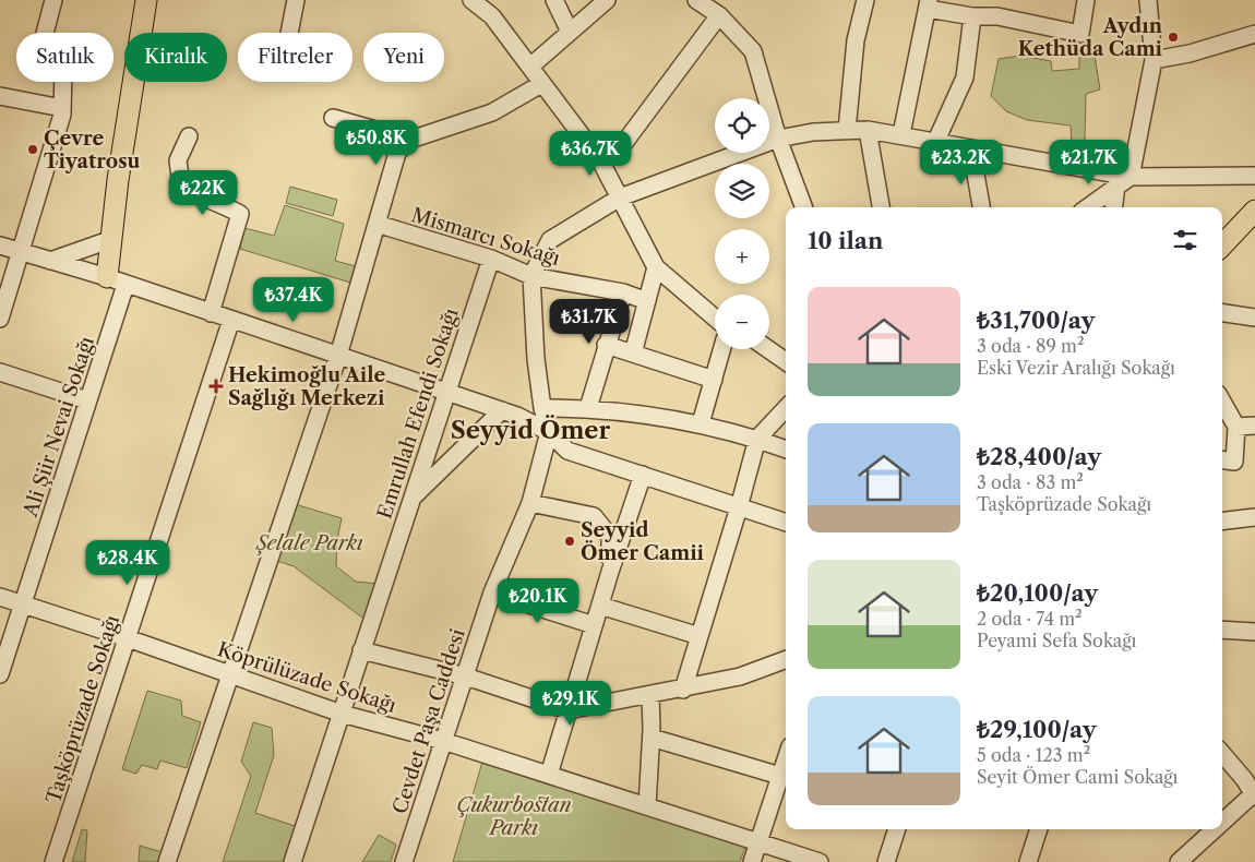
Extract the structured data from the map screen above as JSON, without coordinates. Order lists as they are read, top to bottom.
{
  "streets": {
    "street": [
      "Mismarcı Sokağı",
      "Emrullah Efendi Sokağı",
      "Ali Şiir Nevai Sokağı",
      "Köprülüzade Sokağı",
      "Taşköprüzade Sokağı",
      "Cevdet Paşa Caddesi"
    ]
  },
  "crossings": [
    ["Mismarcı Sokağı", "Emrullah Efendi Sokağı"],
    ["Emrullah Efendi Sokağı", "Köprülüzade Sokağı"],
    ["Ali Şiir Nevai Sokağı", "Köprülüzade Sokağı"],
    ["Köprülüzade Sokağı", "Taşköprüzade Sokağı"],
    ["Köprülüzade Sokağı", "Cevdet Paşa Caddesi"]
  ],
  "districts": ["Seyyid Ömer"],
  "parks": ["Şelale Parkı", "Çukurbostan Parkı"],
  "places": {
    "other": ["Aydın Kethüda Cami", "Çevre Tiyatrosu", "Seyyid Ömer Camii"],
    "health": ["Hekimoğlu Aile Sağlığı Merkezi"]
  },
  "page": {
    "chip": [
      "Satılık",
      "Kiralık",
      "Filtreler",
      "Yeni"
    ],
    "map_buttons": ["+", "−"],
    "price": [
      "₺50.8K",
      "₺36.7K",
      "₺23.2K",
      "₺21.7K",
      "₺22K",
      "₺37.4K",
      "₺31.7K",
      "₺28.4K",
      "₺20.1K",
      "₺29.1K"
    ],
    "heading": "10 ilan",
    "list": [
      {
        "name": "₺31,700/ay",
        "note": "3 oda · 89 m² · Eski Vezir Aralığı Sokağı"
      },
      {
        "name": "₺28,400/ay",
        "note": "3 oda · 83 m² · Taşköprüzade Sokağı"
      },
      {
        "name": "₺20,100/ay",
        "note": "2 oda · 74 m² · Peyami Sefa Sokağı"
      },
      {
        "name": "₺29,100/ay",
        "note": "5 oda · 123 m² · Seyit Ömer Cami Sokağı"
      }
    ]
  }
}
